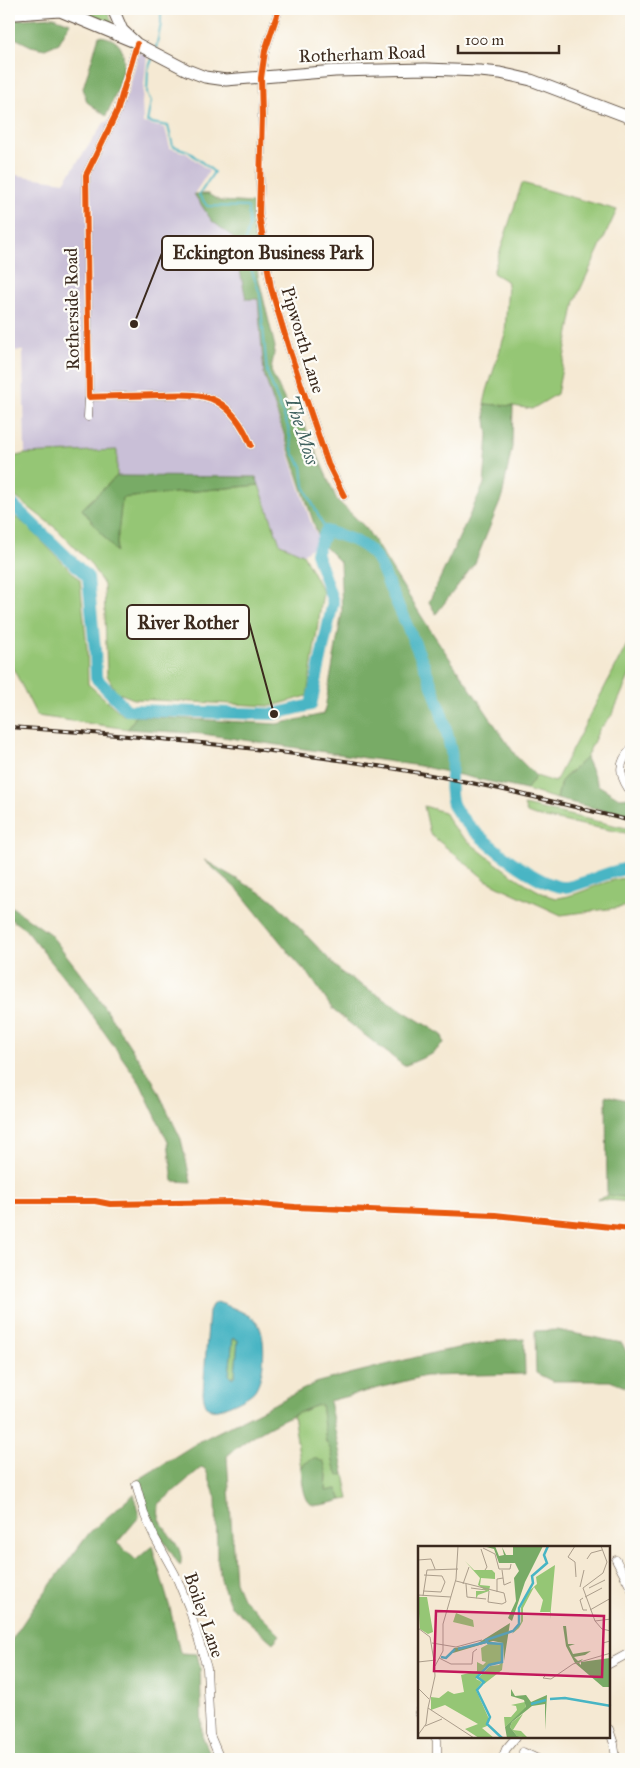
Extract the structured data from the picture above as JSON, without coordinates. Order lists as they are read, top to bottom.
{
  "streets": {
    "main road": ["Rotherham Road"],
    "street": ["Rotherside Road", "Pipworth Lane", "Boiley Lane"]
  },
  "crossings": [
    ["Rotherham Road", "Rotherside Road"],
    ["Rotherham Road", "Pipworth Lane"]
  ],
  "water": ["The Moss"],
  "places": ["Eckington Business Park", "River Rother"],
  "scale_bar": "100 m"
}
